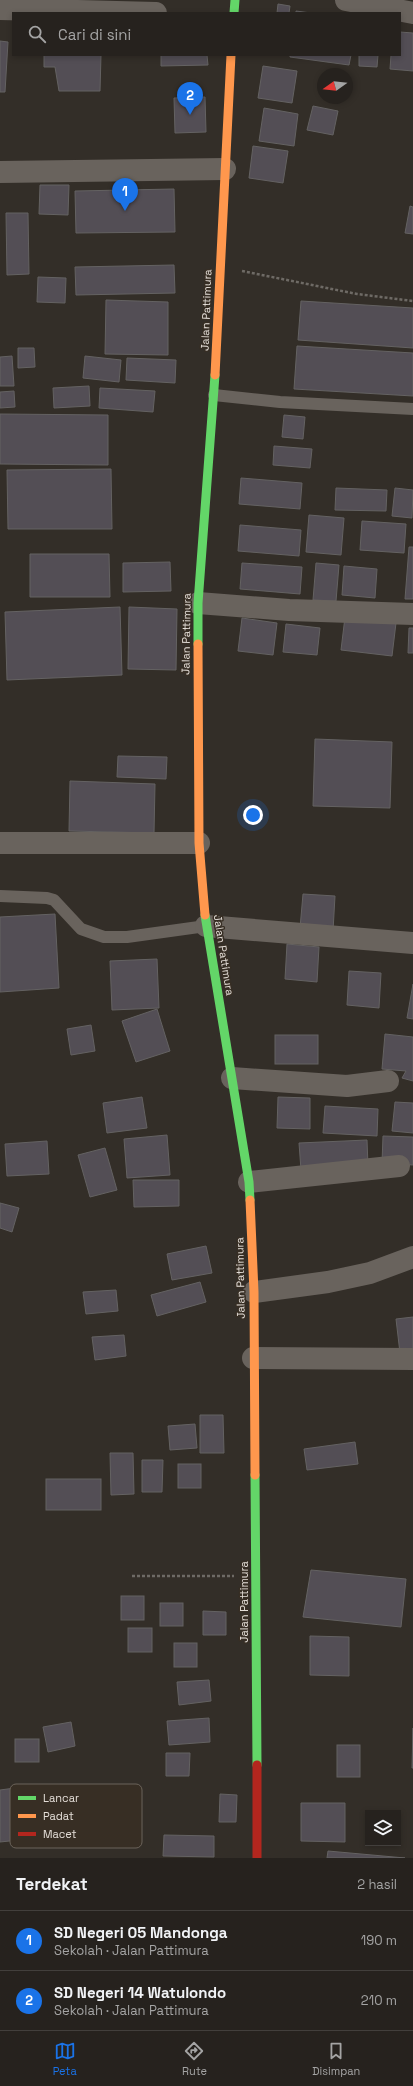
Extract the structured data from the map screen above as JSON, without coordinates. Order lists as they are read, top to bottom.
{
  "streets": {
    "highway": ["Jalan Pattimura"]
  },
  "legend": ["Lancar", "Padat", "Macet"],
  "north": "left",
  "page": {
    "search": "Cari di sini",
    "pins": ["2", "1"],
    "heading": ["Terdekat", "2 hasil"],
    "list": [
      {
        "mark": "1",
        "name": "SD Negeri 05 Mandonga",
        "note": "Sekolah · Jalan Pattimura",
        "value": "190 m"
      },
      {
        "mark": "2",
        "name": "SD Negeri 14 Watulondo",
        "note": "Sekolah · Jalan Pattimura",
        "value": "210 m"
      }
    ],
    "nav": ["Peta", "Rute", "Disimpan"]
  }
}
